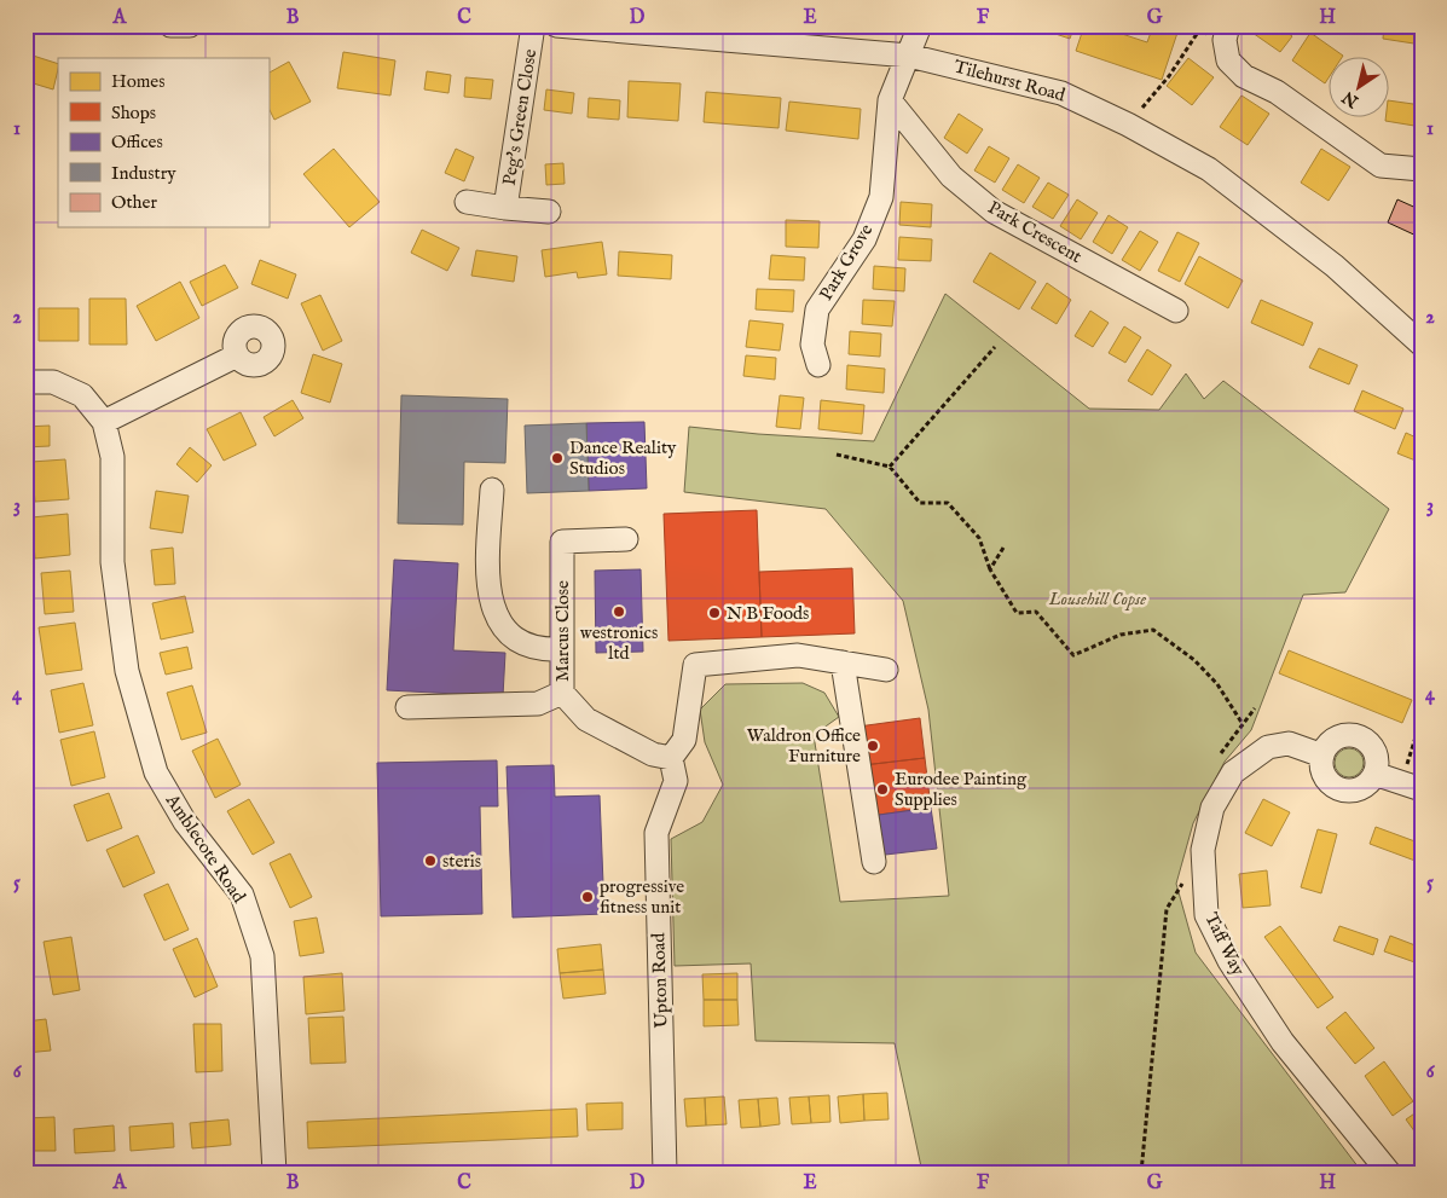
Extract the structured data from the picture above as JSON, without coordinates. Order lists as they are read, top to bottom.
{
  "streets": {
    "street": [
      "Tilehurst Road",
      "Peg's Green Close",
      "Park Crescent",
      "Park Grove",
      "Marcus Close",
      "Amblecote Road",
      "Taff Way",
      "Upton Road"
    ]
  },
  "crossings": [
    ["Tilehurst Road", "Park Grove"],
    ["Park Crescent", "Park Grove"],
    ["Marcus Close", "Upton Road"]
  ],
  "parks": ["Lousehill Copse"],
  "places": [
    "Dance Reality Studios",
    "westronics ltd",
    "N B Foods",
    "Waldron Office Furniture",
    "Eurodee Painting Supplies",
    "steris",
    "progressive fitness unit"
  ],
  "legend": [
    "Homes",
    "Shops",
    "Offices",
    "Industry",
    "Other"
  ],
  "north": "bottom left",
  "grid": {
    "columns": [
      "A",
      "B",
      "C",
      "D",
      "E",
      "F",
      "G",
      "H"
    ],
    "rows": [
      "1",
      "2",
      "3",
      "4",
      "5",
      "6"
    ]
  }
}
